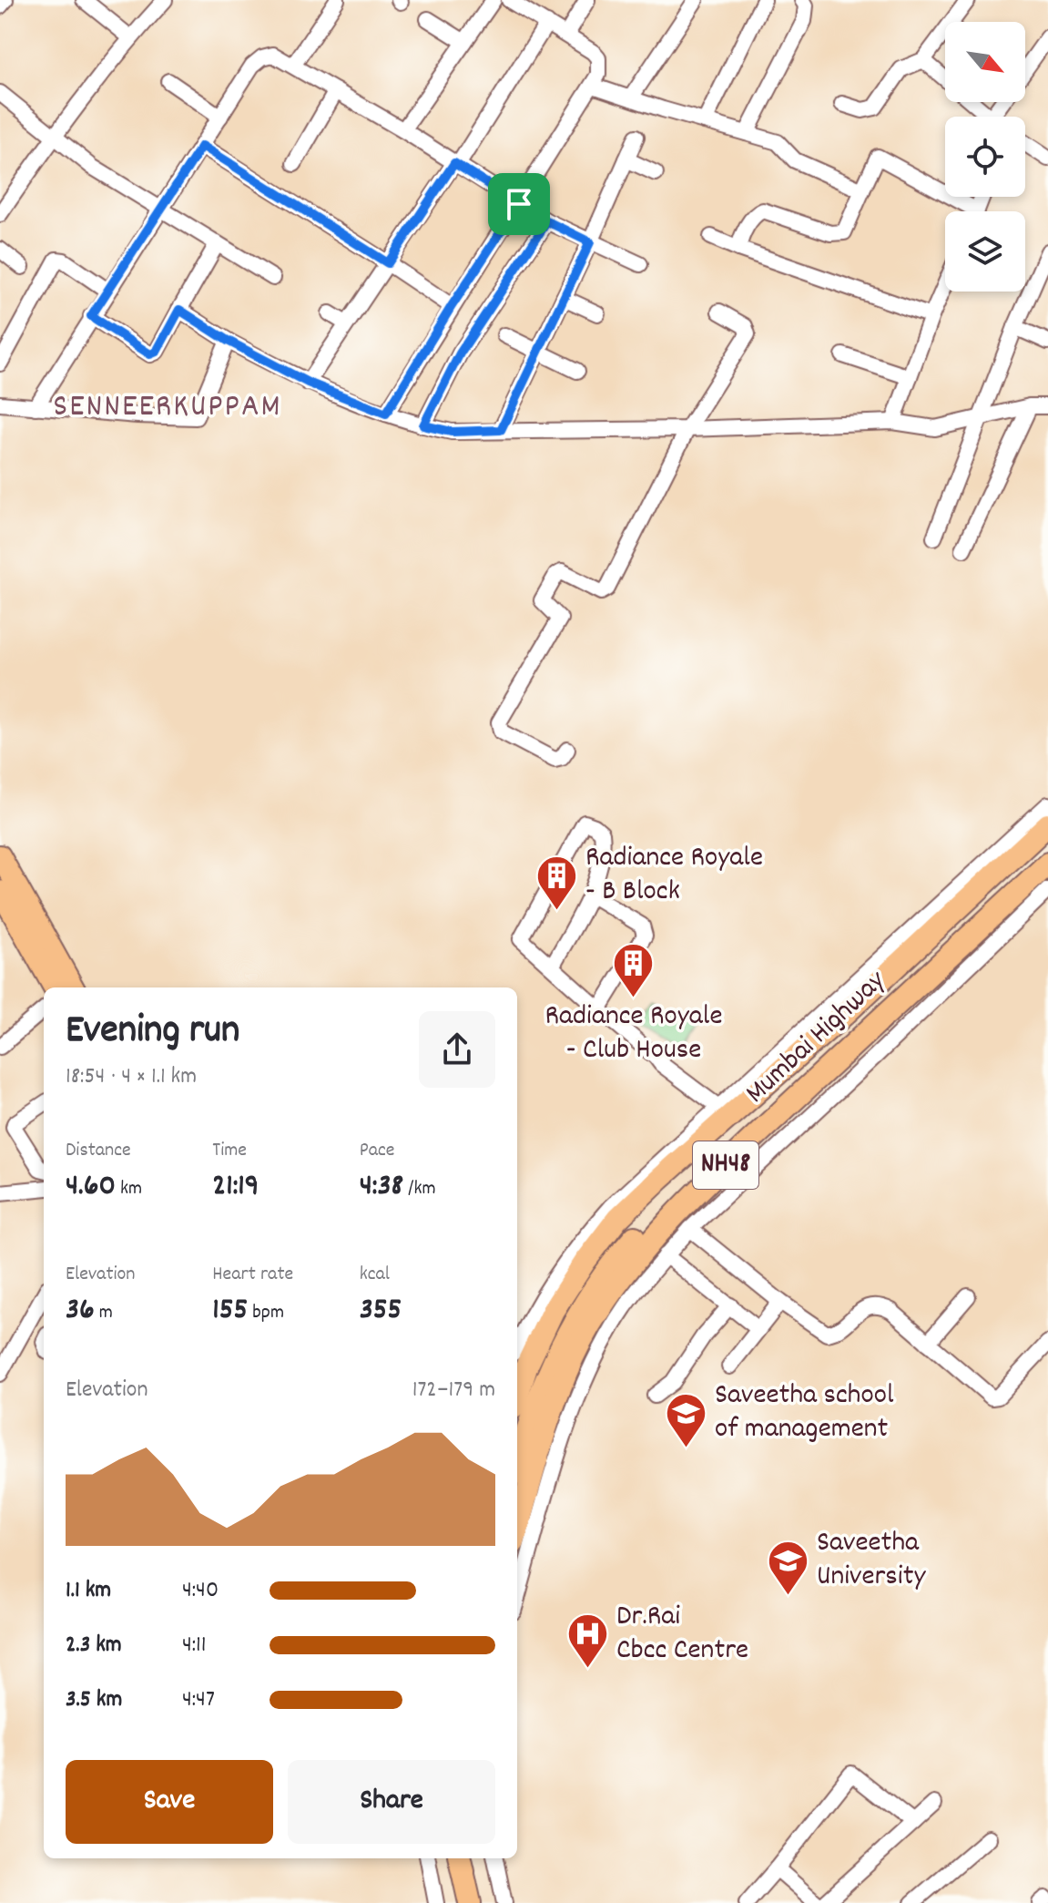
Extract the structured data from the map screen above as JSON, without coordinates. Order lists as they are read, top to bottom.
{
  "streets": {
    "highway": ["Mumbai Highway", "NH48"]
  },
  "districts": ["SENNEERKUPPAM"],
  "places": {
    "building": ["Radiance Royale - B Block", "Radiance Royale - Club House"],
    "school or university": ["Saveetha school of management", "Saveetha University"],
    "hospital": ["Dr.Rai Cbcc Centre"]
  },
  "north": "bottom right",
  "page": {
    "heading": ["Evening run", "18:54 · 4 × 1.1 km"],
    "stats": [
      ["Distance", "4.60 km"],
      ["Time", "21:19"],
      ["Pace", "4:38 /km"],
      ["Elevation", "36 m"],
      ["Heart rate", "155 bpm"],
      ["kcal", "355"]
    ],
    "chart": ["Elevation", "172–179 m"],
    "list": [
      {
        "name": "1.1 km",
        "note": "4:40"
      },
      {
        "name": "2.3 km",
        "note": "4:11"
      },
      {
        "name": "3.5 km",
        "note": "4:47"
      }
    ],
    "buttons": ["Save", "Share"]
  }
}
